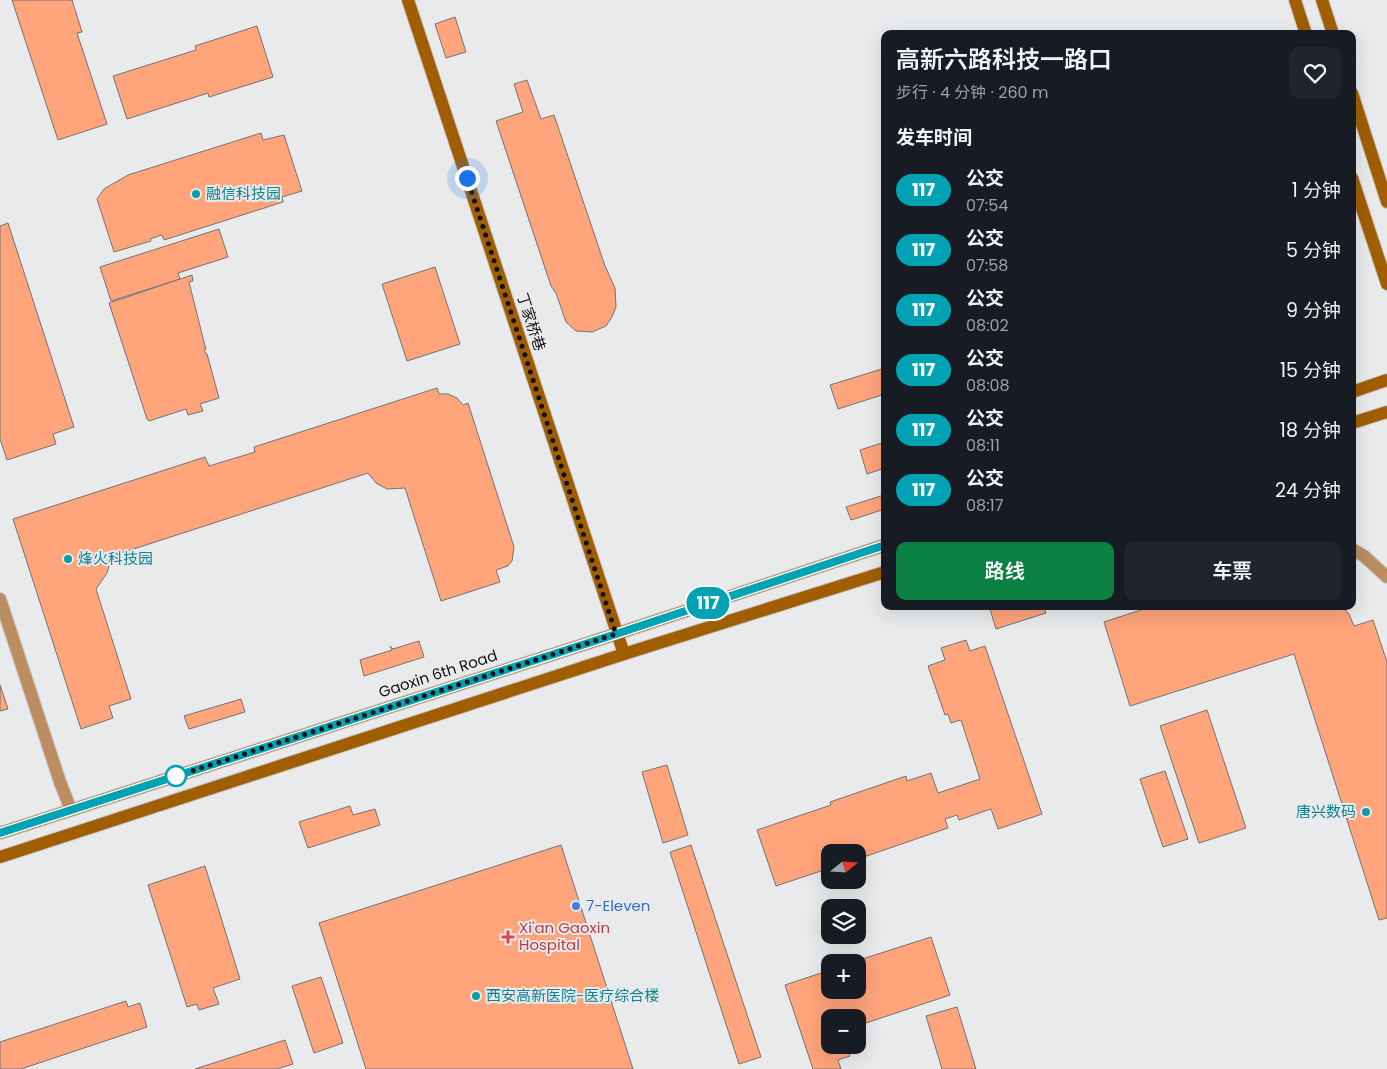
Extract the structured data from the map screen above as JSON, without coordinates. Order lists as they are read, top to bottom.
{
  "streets": {
    "street": ["丁家桥巷", "Gaoxin 6th Road"]
  },
  "crossings": [
    ["丁家桥巷", "Gaoxin 6th Road"]
  ],
  "places": {
    "other": [
      "融信科技园",
      "烽火科技园",
      "唐兴数码",
      "7-Eleven",
      "西安高新医院-医疗综合楼"
    ],
    "health": ["Xi'an Gaoxin Hospital"]
  },
  "lines": ["bus line 117"],
  "north": "right",
  "page": {
    "on_map": "117",
    "heading": [
      ["高新六路科技一路口", "步行 · 4 分钟 · 260 m"],
      "发车时间"
    ],
    "list": [
      {
        "mark": "117",
        "name": "公交",
        "note": "07:54",
        "value": "1 分钟"
      },
      {
        "mark": "117",
        "name": "公交",
        "note": "07:58",
        "value": "5 分钟"
      },
      {
        "mark": "117",
        "name": "公交",
        "note": "08:02",
        "value": "9 分钟"
      },
      {
        "mark": "117",
        "name": "公交",
        "note": "08:08",
        "value": "15 分钟"
      },
      {
        "mark": "117",
        "name": "公交",
        "note": "08:11",
        "value": "18 分钟"
      },
      {
        "mark": "117",
        "name": "公交",
        "note": "08:17",
        "value": "24 分钟"
      }
    ],
    "buttons": ["路线", "车票"],
    "map_buttons": ["+", "−"]
  }
}
